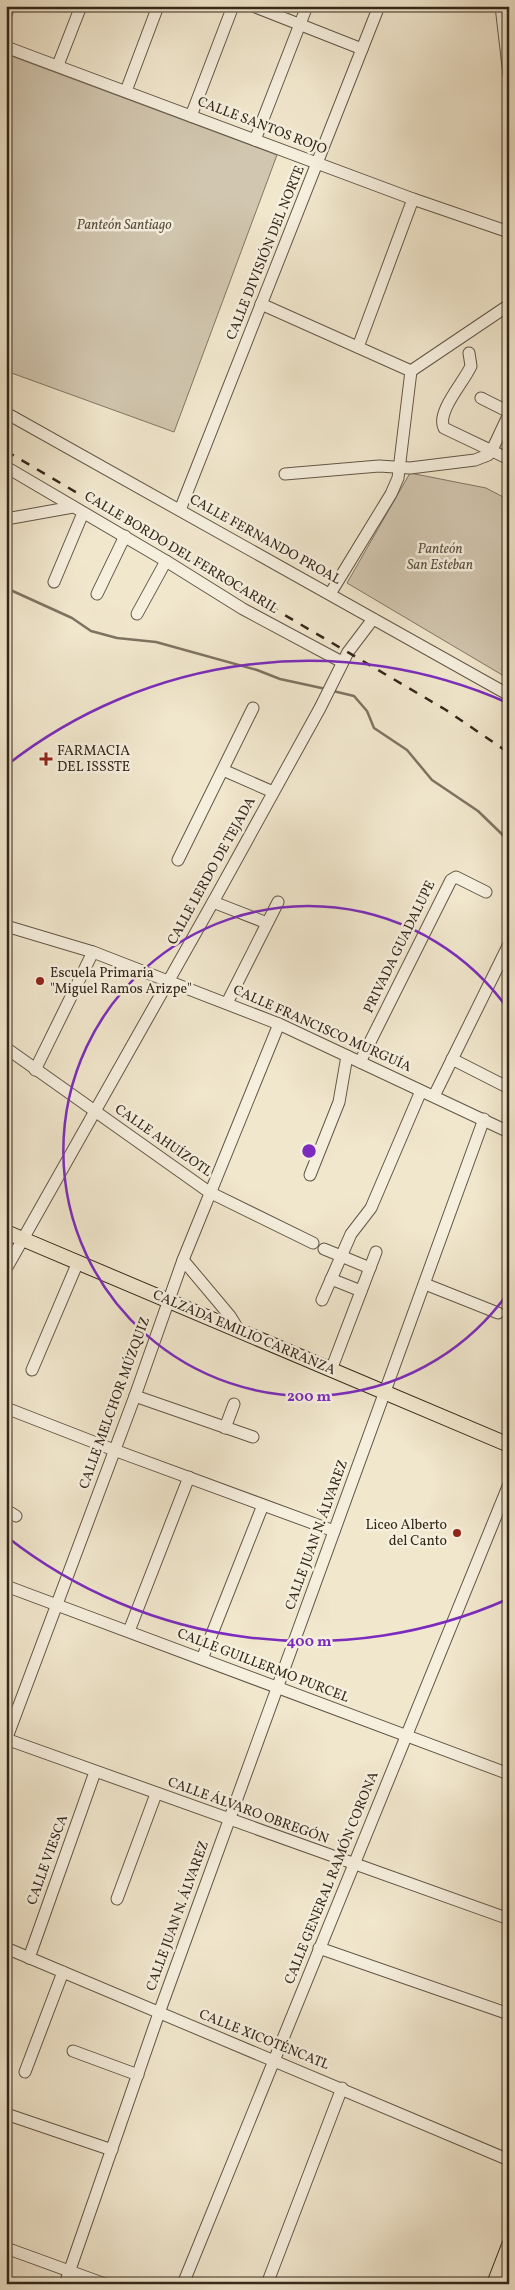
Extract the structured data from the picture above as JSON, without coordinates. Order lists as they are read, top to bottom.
{
  "streets": {
    "main road": ["CALZADA EMILIO CARRANZA"],
    "street": [
      "CALLE SANTOS ROJO",
      "CALLE DIVISIÓN DEL NORTE",
      "CALLE FERNANDO PROAL",
      "CALLE BORDO DEL FERROCARRIL",
      "CALLE LERDO DE TEJADA",
      "PRIVADA GUADALUPE",
      "CALLE FRANCISCO MURGUÍA",
      "CALLE AHUÍZOTL",
      "CALLE MELCHOR MÚZQUIZ",
      "CALLE JUAN N. ÁLVAREZ",
      "CALLE GUILLERMO PURCEL",
      "CALLE ÁLVARO OBREGÓN",
      "CALLE VIESCA",
      "CALLE GENERAL RAMÓN CORONA",
      "CALLE XICOTÉNCATL"
    ]
  },
  "crossings": [
    ["CALLE SANTOS ROJO", "CALLE DIVISIÓN DEL NORTE"],
    ["CALLE DIVISIÓN DEL NORTE", "CALLE FERNANDO PROAL"],
    ["CALLE FERNANDO PROAL", "CALLE LERDO DE TEJADA"],
    ["CALLE BORDO DEL FERROCARRIL", "CALLE LERDO DE TEJADA"],
    ["CALLE LERDO DE TEJADA", "CALLE FRANCISCO MURGUÍA"],
    ["CALLE LERDO DE TEJADA", "CALLE AHUÍZOTL"],
    ["CALLE LERDO DE TEJADA", "CALZADA EMILIO CARRANZA"],
    ["PRIVADA GUADALUPE", "CALLE FRANCISCO MURGUÍA"],
    ["CALLE FRANCISCO MURGUÍA", "CALLE MELCHOR MÚZQUIZ"],
    ["CALLE FRANCISCO MURGUÍA", "CALLE JUAN N. ÁLVAREZ"],
    ["CALLE AHUÍZOTL", "CALLE MELCHOR MÚZQUIZ"],
    ["CALZADA EMILIO CARRANZA", "CALLE MELCHOR MÚZQUIZ"],
    ["CALZADA EMILIO CARRANZA", "CALLE JUAN N. ÁLVAREZ"],
    ["CALLE MELCHOR MÚZQUIZ", "CALLE GUILLERMO PURCEL"],
    ["CALLE MELCHOR MÚZQUIZ", "CALLE ÁLVARO OBREGÓN"],
    ["CALLE JUAN N. ÁLVAREZ", "CALLE GUILLERMO PURCEL"],
    ["CALLE JUAN N. ÁLVAREZ", "CALLE ÁLVARO OBREGÓN"],
    ["CALLE JUAN N. ÁLVAREZ", "CALLE XICOTÉNCATL"],
    ["CALLE GUILLERMO PURCEL", "CALLE GENERAL RAMÓN CORONA"],
    ["CALLE ÁLVARO OBREGÓN", "CALLE VIESCA"],
    ["CALLE ÁLVARO OBREGÓN", "CALLE GENERAL RAMÓN CORONA"],
    ["CALLE VIESCA", "CALLE XICOTÉNCATL"],
    ["CALLE GENERAL RAMÓN CORONA", "CALLE XICOTÉNCATL"]
  ],
  "parks": ["Panteón Santiago", "Panteón San Esteban"],
  "places": {
    "health": ["FARMACIA DEL ISSSTE"],
    "other": ["Escuela Primaria \"Miguel Ramos Arizpe\"", "Liceo Alberto del Canto"]
  },
  "rings": ["200 m", "400 m"]
}
